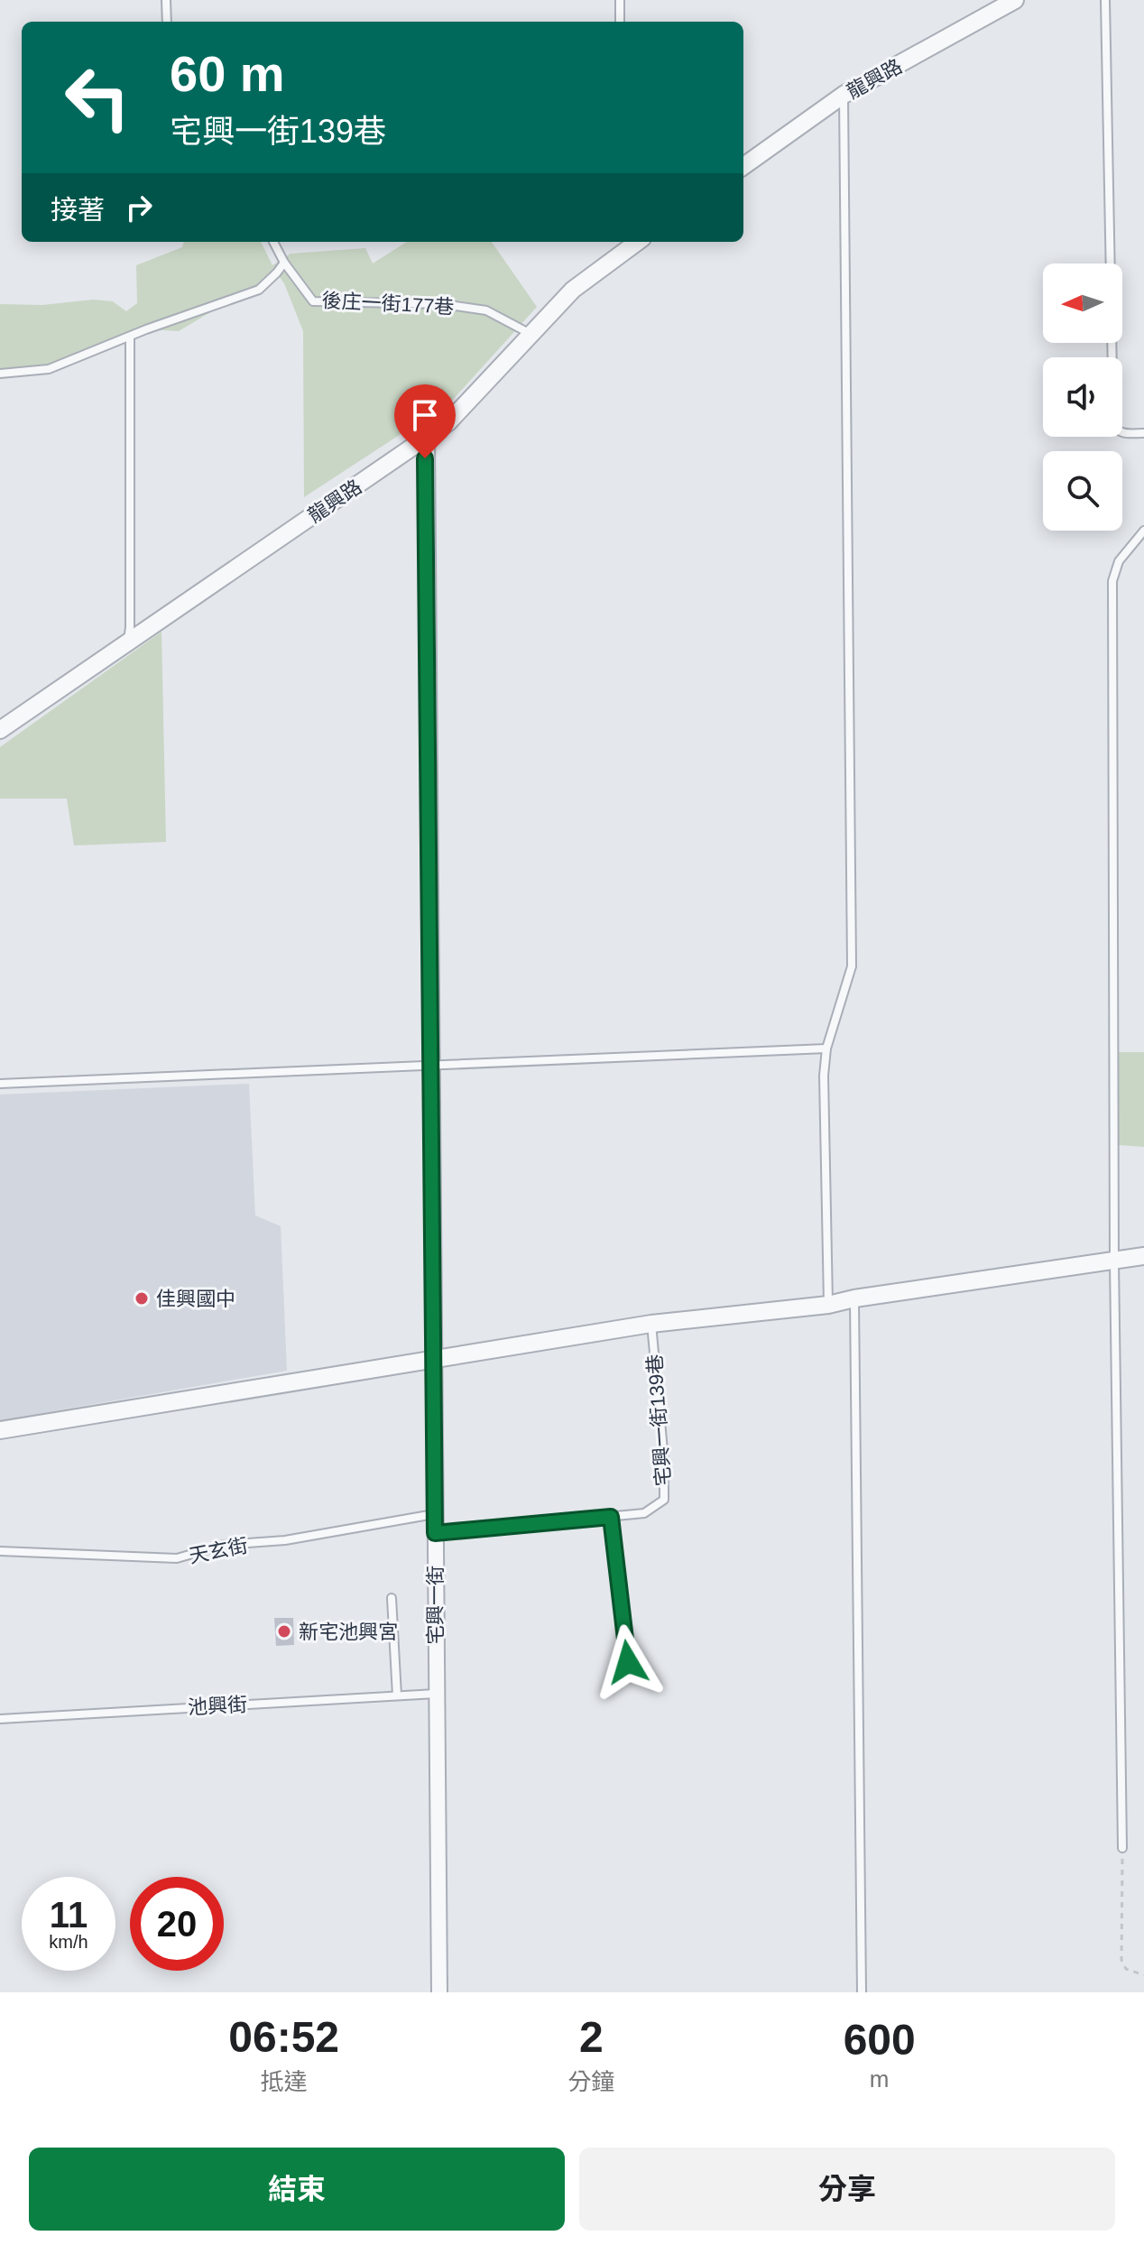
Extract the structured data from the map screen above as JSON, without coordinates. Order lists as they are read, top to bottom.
{
  "streets": {
    "street": ["龍興路", "宅興一街"],
    "lane": [
      "後庄一街177巷",
      "宅興一街139巷",
      "天玄街",
      "池興街"
    ]
  },
  "crossings": [
    ["龍興路", "後庄一街177巷"],
    ["龍興路", "宅興一街"],
    ["宅興一街139巷", "宅興一街"],
    ["天玄街", "宅興一街"],
    ["宅興一街", "池興街"]
  ],
  "places": ["佳興國中", "新宅池興宮"],
  "north": "left",
  "page": {
    "turn": ["60 m", "宅興一街139巷"],
    "then": "接著",
    "speed": "11 km/h",
    "limit": "20",
    "eta": [
      "06:52",
      "抵達",
      "2",
      "分鐘",
      "600",
      "m"
    ],
    "buttons": ["結束", "分享"]
  }
}
